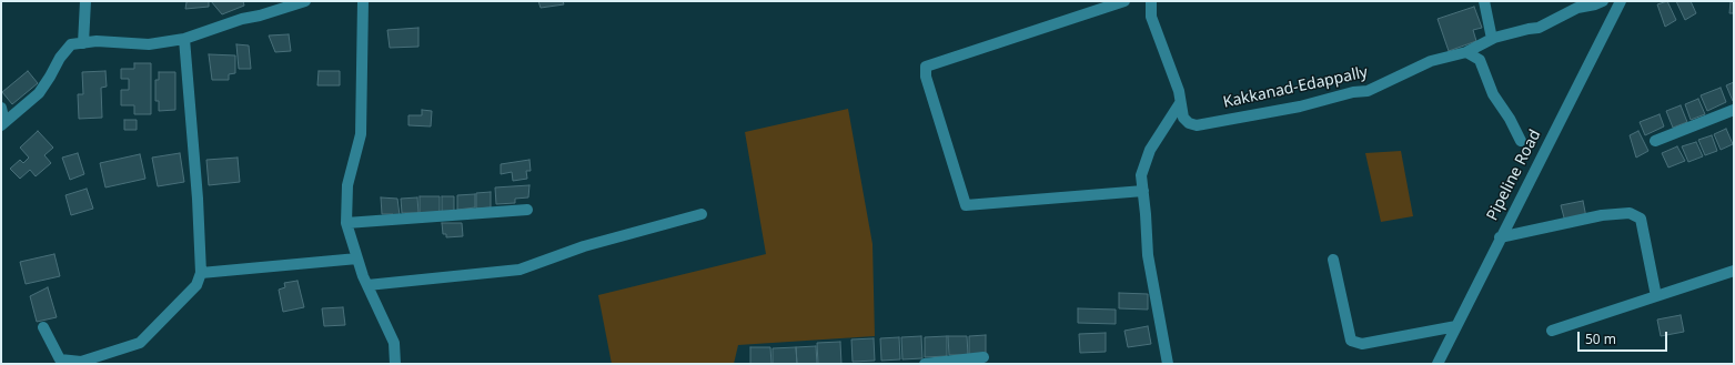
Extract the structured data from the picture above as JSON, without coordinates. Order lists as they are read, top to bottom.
{
  "streets": {
    "street": ["Kakkanad-Edappally", "Pipeline Road"]
  },
  "scale_bar": "50 m"
}
